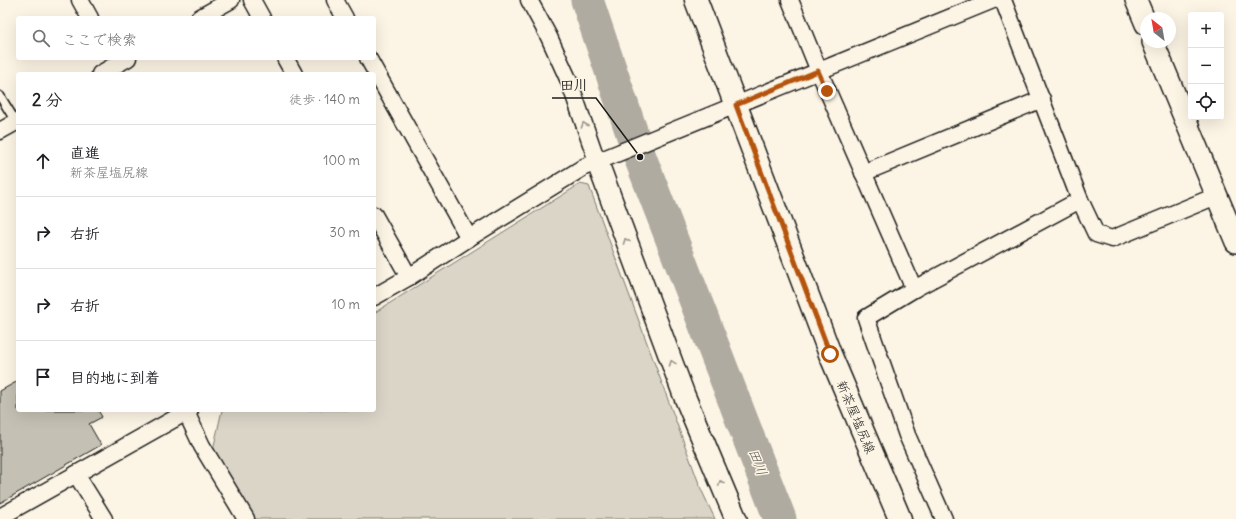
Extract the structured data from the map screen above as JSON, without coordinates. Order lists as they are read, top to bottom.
{
  "streets": {
    "main road": ["新茶屋塩尻線"]
  },
  "water": ["田川"],
  "places": ["田川"],
  "north": "top left",
  "page": {
    "map_buttons": ["+", "−"],
    "search": "ここで検索",
    "heading": ["2 分", "徒歩 · 140 m"],
    "list": [
      ["直進", "新茶屋塩尻線", "100 m"],
      ["右折", "30 m"],
      ["右折", "10 m"],
      "目的地に到着"
    ]
  }
}
